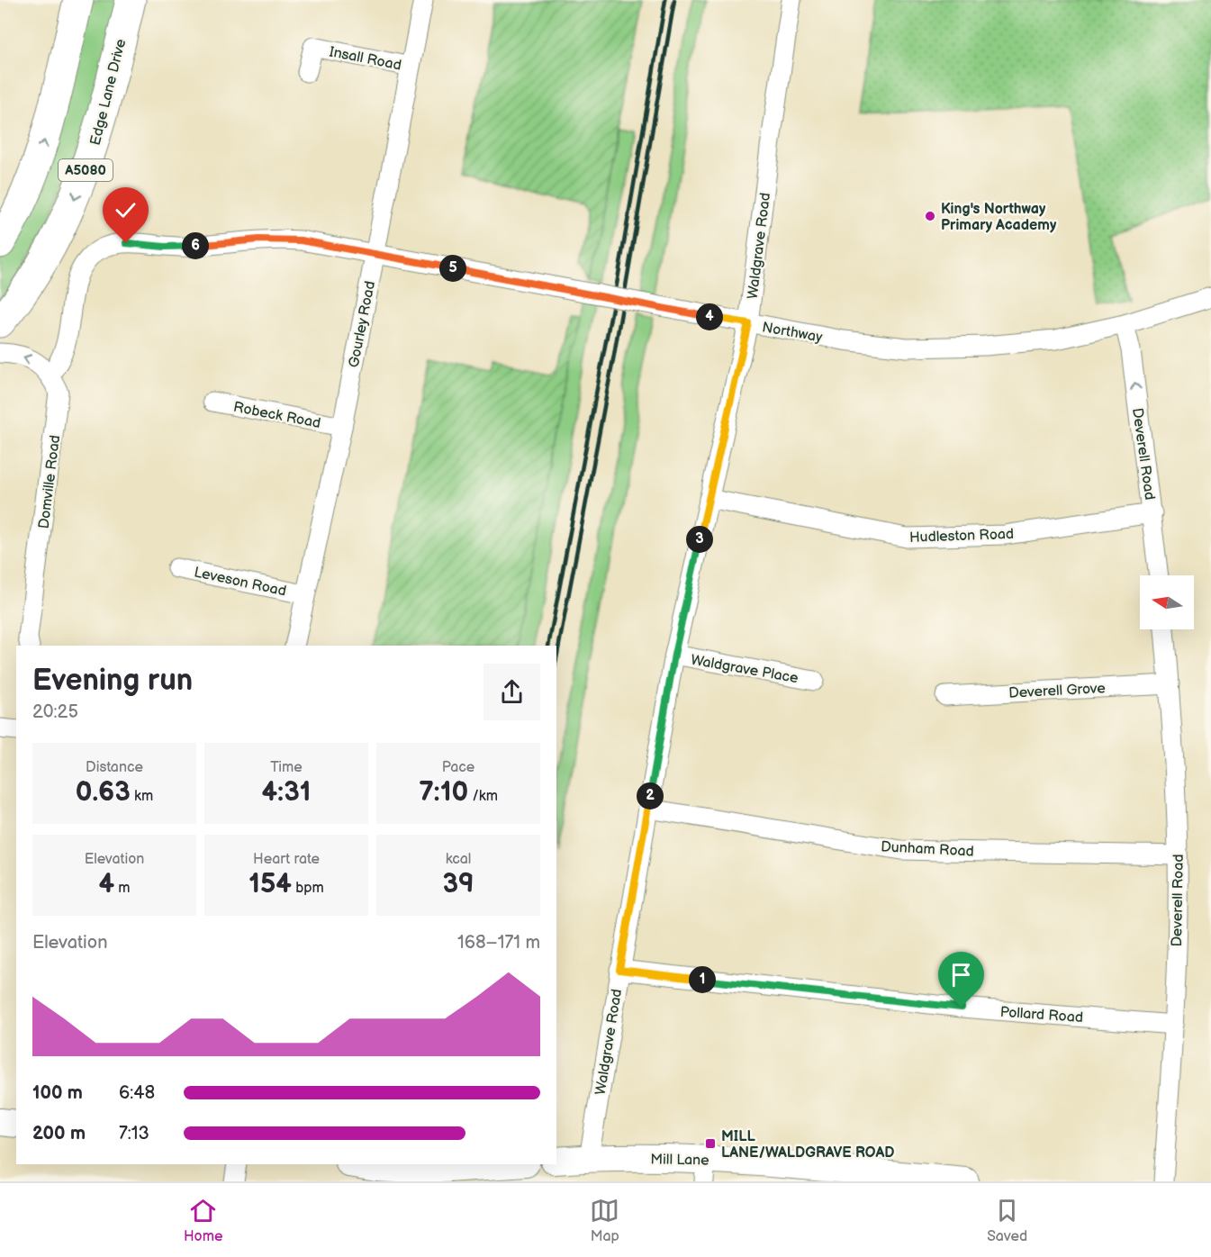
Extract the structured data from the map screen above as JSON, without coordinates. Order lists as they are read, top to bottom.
{
  "streets": {
    "highway": ["Edge Lane Drive", "A5080"],
    "street": [
      "Insall Road",
      "Waldgrave Road",
      "Gourley Road",
      "Northway",
      "Robeck Road",
      "Deverell Road",
      "Domville Road",
      "Hudleston Road",
      "Leveson Road",
      "Waldgrave Place",
      "Deverell Grove",
      "Dunham Road",
      "Pollard Road",
      "Mill Lane"
    ]
  },
  "crossings": [
    ["Insall Road", "Gourley Road"],
    ["Waldgrave Road", "Northway"],
    ["Waldgrave Road", "Hudleston Road"],
    ["Waldgrave Road", "Waldgrave Place"],
    ["Waldgrave Road", "Dunham Road"],
    ["Waldgrave Road", "Pollard Road"],
    ["Waldgrave Road", "Mill Lane"],
    ["Gourley Road", "Northway"],
    ["Gourley Road", "Robeck Road"],
    ["Gourley Road", "Leveson Road"],
    ["Northway", "Deverell Road"],
    ["Northway", "Domville Road"],
    ["Deverell Road", "Hudleston Road"],
    ["Deverell Road", "Deverell Grove"],
    ["Deverell Road", "Dunham Road"],
    ["Deverell Road", "Pollard Road"]
  ],
  "places": {
    "other": ["King's Northway Primary Academy"],
    "transit": ["MILL LANE/WALDGRAVE ROAD"]
  },
  "north": "left",
  "page": {
    "pins": [
      "6",
      "5",
      "4",
      "3",
      "2",
      "1"
    ],
    "heading": ["Evening run", "20:25"],
    "stats": [
      ["Distance", "0.63 km"],
      ["Time", "4:31"],
      ["Pace", "7:10 /km"],
      ["Elevation", "4 m"],
      ["Heart rate", "154 bpm"],
      ["kcal", "39"]
    ],
    "chart": ["Elevation", "168–171 m"],
    "list": [
      {
        "name": "100 m",
        "note": "6:48"
      },
      {
        "name": "200 m",
        "note": "7:13"
      }
    ],
    "tabs": ["Home", "Map", "Saved"]
  }
}
